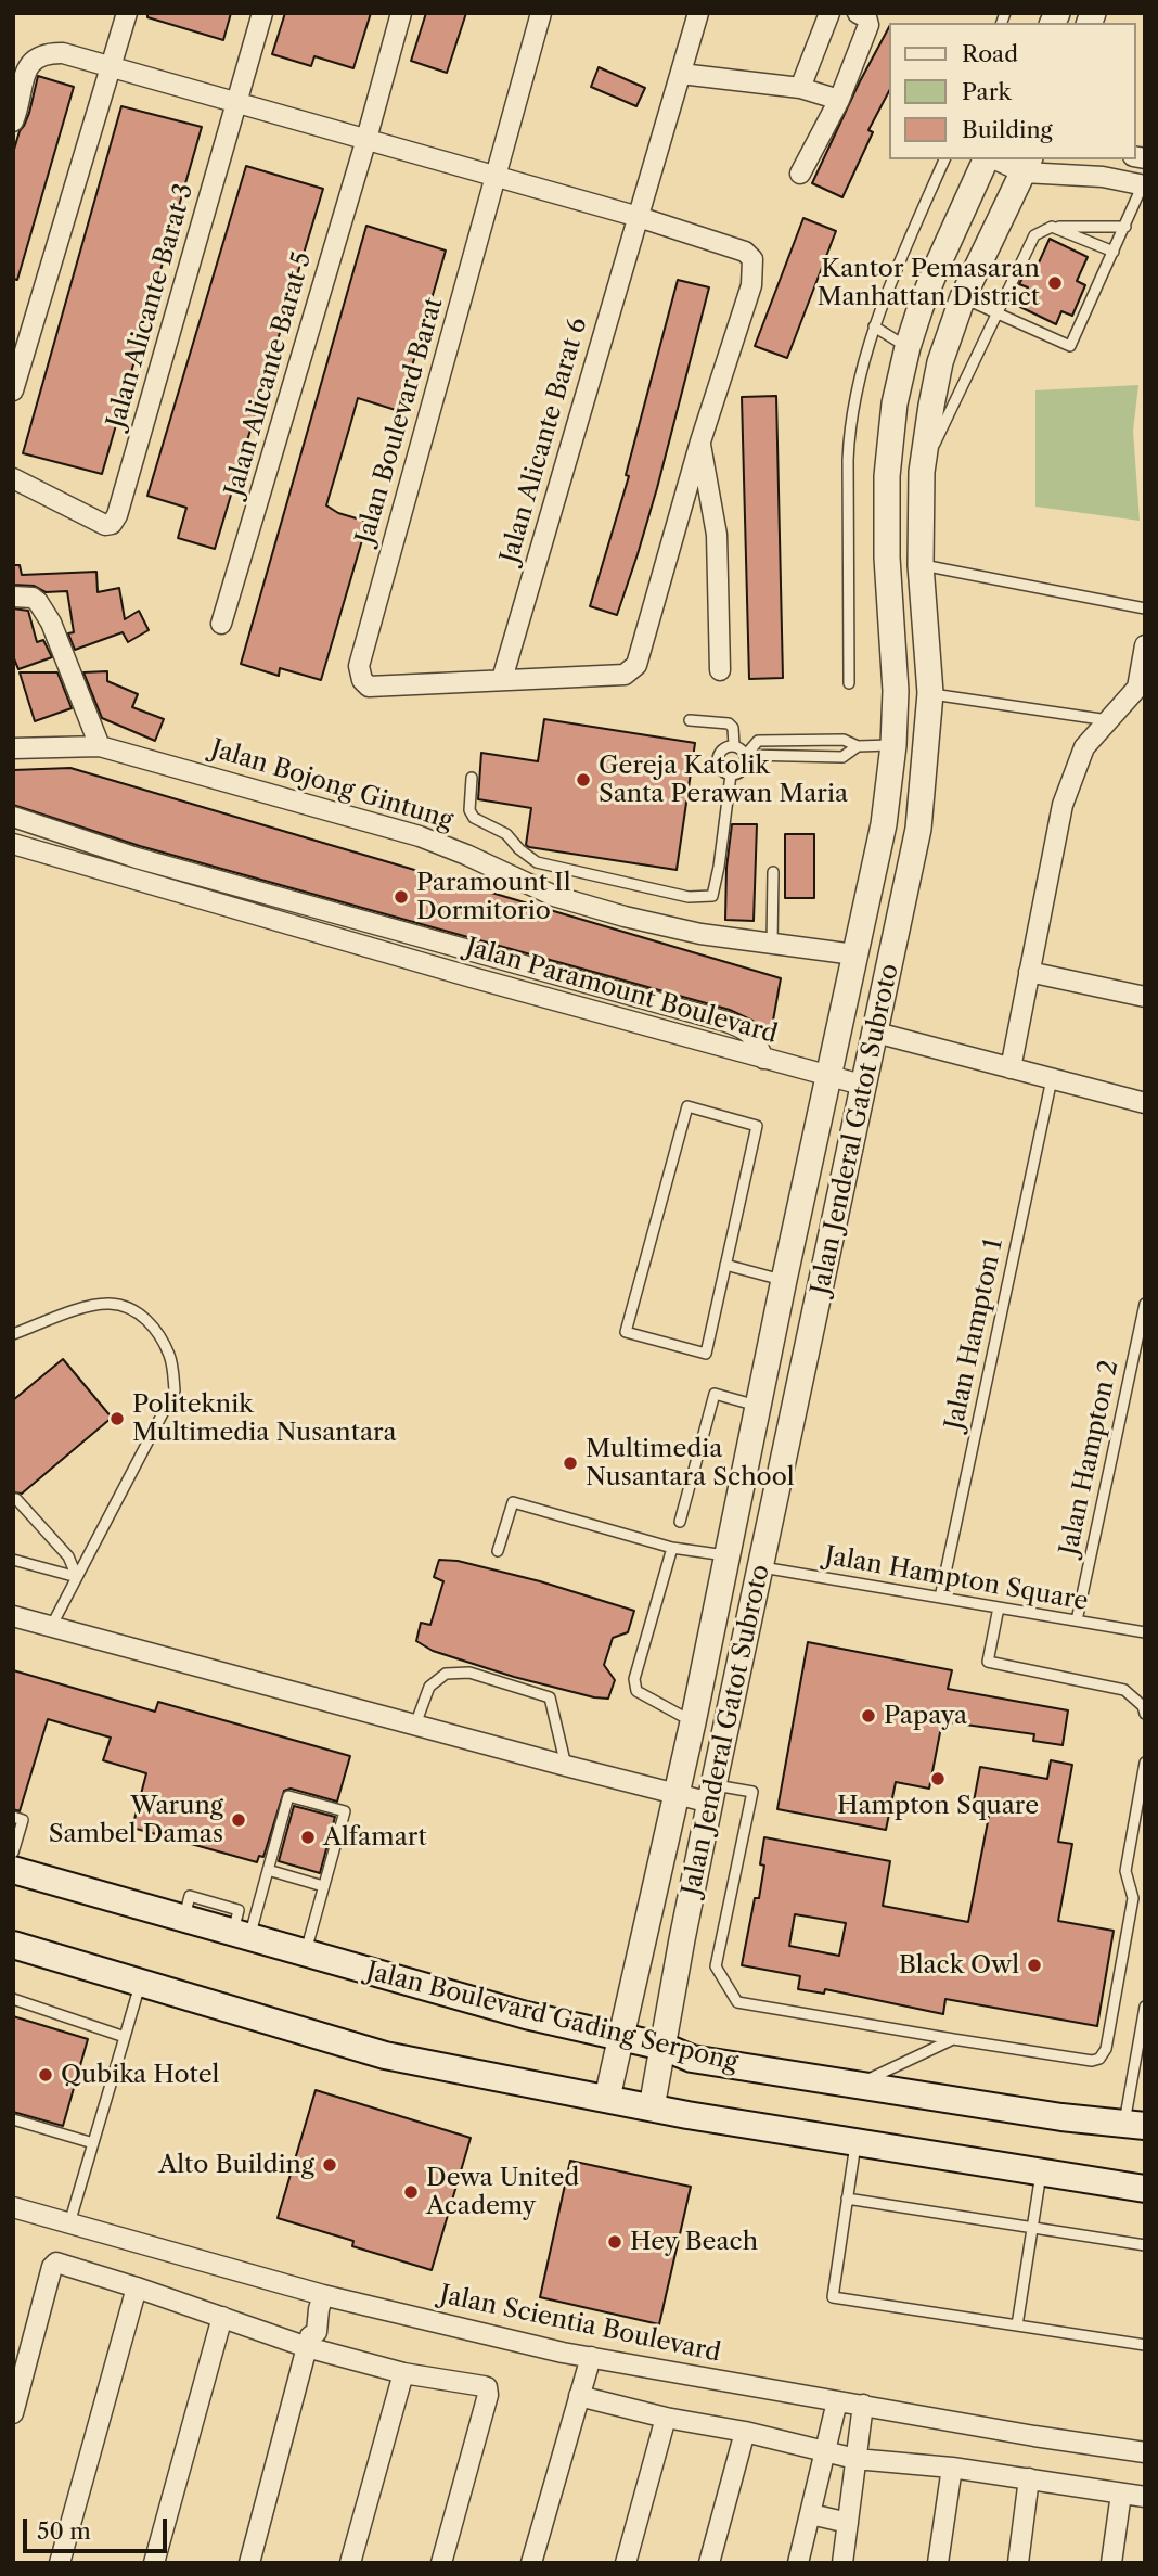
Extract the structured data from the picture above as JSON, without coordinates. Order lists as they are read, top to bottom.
{
  "streets": {
    "main road": ["Jalan Boulevard Gading Serpong"],
    "street": [
      "Jalan Alicante Barat 3",
      "Jalan Alicante Barat 5",
      "Jalan Boulevard Barat",
      "Jalan Alicante Barat 6",
      "Jalan Bojong Gintung",
      "Jalan Paramount Boulevard",
      "Jalan Jenderal Gatot Subroto",
      "Jalan Scientia Boulevard"
    ],
    "lane": ["Jalan Hampton 1", "Jalan Hampton 2", "Jalan Hampton Square"]
  },
  "crossings": [
    ["Jalan Boulevard Barat", "Jalan Alicante Barat 6"],
    ["Jalan Bojong Gintung", "Jalan Jenderal Gatot Subroto"],
    ["Jalan Paramount Boulevard", "Jalan Jenderal Gatot Subroto"],
    ["Jalan Jenderal Gatot Subroto", "Jalan Hampton Square"],
    ["Jalan Jenderal Gatot Subroto", "Jalan Boulevard Gading Serpong"],
    ["Jalan Hampton 1", "Jalan Hampton Square"],
    ["Jalan Hampton 2", "Jalan Hampton Square"]
  ],
  "places": [
    "Kantor Pemasaran Manhattan District",
    "Gereja Katolik Santa Perawan Maria",
    "Paramount Il Dormitorio",
    "Politeknik Multimedia Nusantara",
    "Multimedia Nusantara School",
    "Papaya",
    "Hampton Square",
    "Warung Sambel Damas",
    "Alfamart",
    "Black Owl",
    "Qubika Hotel",
    "Alto Building",
    "Dewa United Academy",
    "Hey Beach"
  ],
  "legend": ["Road", "Park", "Building"],
  "scale_bar": "50 m"
}
